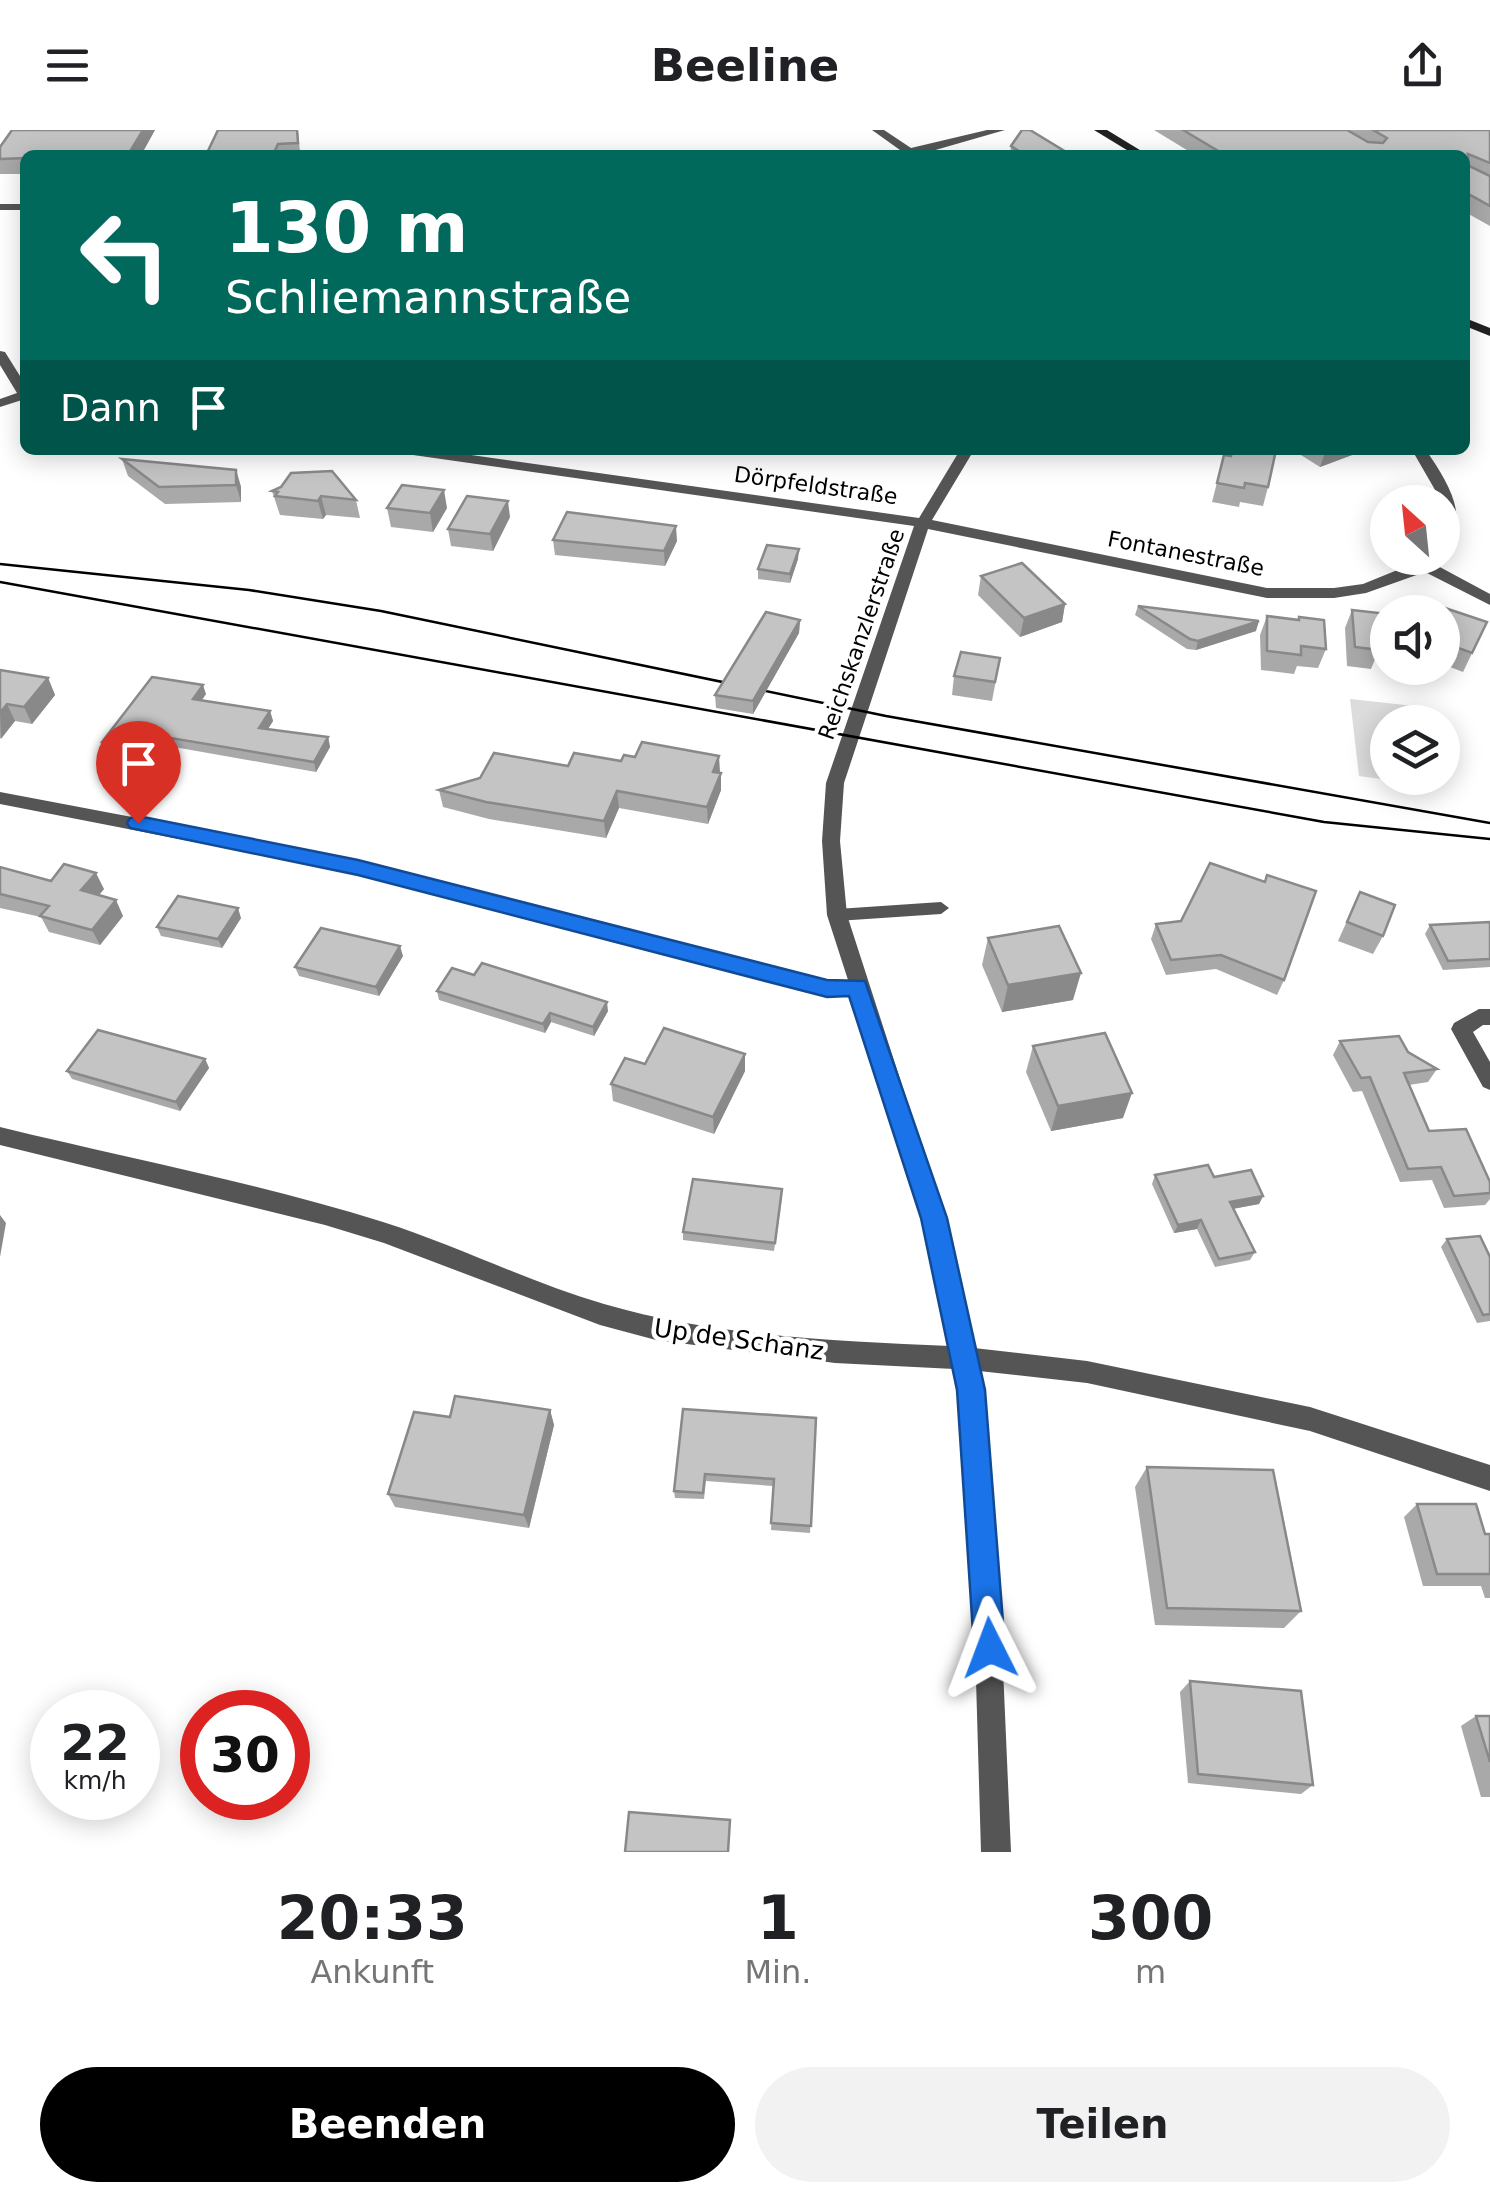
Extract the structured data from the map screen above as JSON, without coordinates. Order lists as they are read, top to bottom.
{
  "streets": {
    "street": [
      "Dörpfeldstraße",
      "Fontanestraße",
      "Reichskanzlerstraße",
      "Up de Schanz"
    ]
  },
  "crossings": [
    ["Dörpfeldstraße", "Fontanestraße"],
    ["Dörpfeldstraße", "Reichskanzlerstraße"],
    ["Fontanestraße", "Reichskanzlerstraße"],
    ["Reichskanzlerstraße", "Up de Schanz"]
  ],
  "north": "top left",
  "page": {
    "header": "Beeline",
    "turn": ["130 m", "Schliemannstraße"],
    "then": "Dann",
    "speed": "22 km/h",
    "limit": "30",
    "eta": [
      "20:33",
      "Ankunft",
      "1",
      "Min.",
      "300",
      "m"
    ],
    "buttons": ["Beenden", "Teilen"]
  }
}
